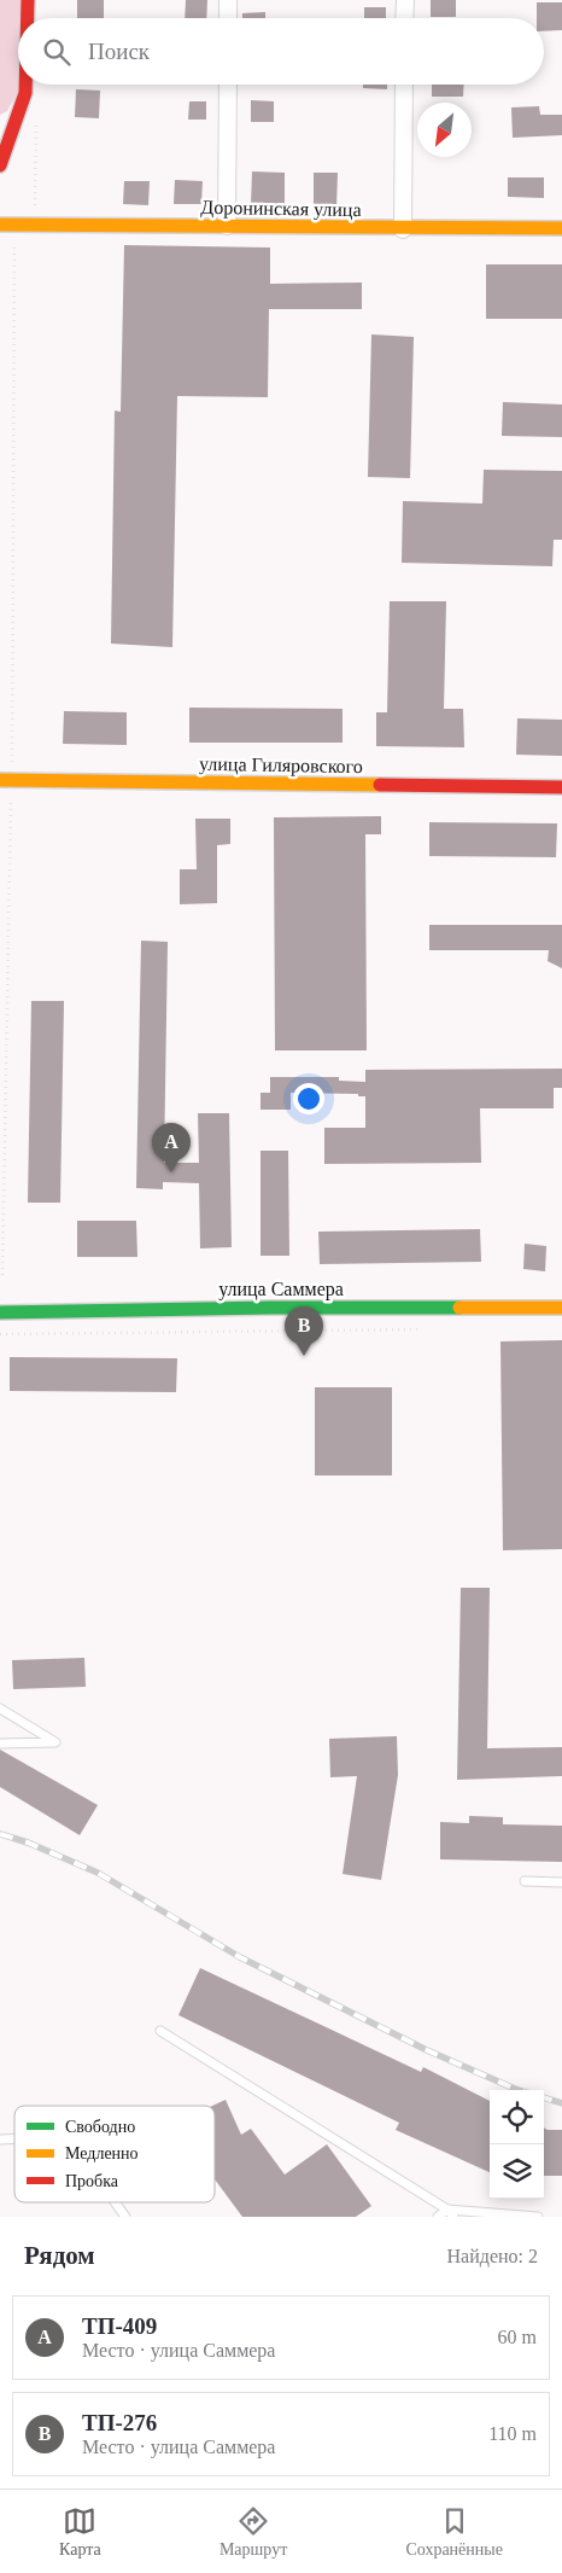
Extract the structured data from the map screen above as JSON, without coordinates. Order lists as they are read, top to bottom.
{
  "streets": {
    "street": ["Доронинская улица", "улица Гиляровского", "улица Саммера"]
  },
  "legend": ["Свободно", "Медленно", "Пробка"],
  "north": "bottom left",
  "page": {
    "search": "Поиск",
    "pins": ["A", "B"],
    "heading": ["Рядом", "Найдено: 2"],
    "list": [
      {
        "mark": "A",
        "name": "ТП-409",
        "note": "Место · улица Саммера",
        "value": "60 m"
      },
      {
        "mark": "B",
        "name": "ТП-276",
        "note": "Место · улица Саммера",
        "value": "110 m"
      }
    ],
    "nav": ["Карта", "Маршрут", "Сохранённые"]
  }
}
